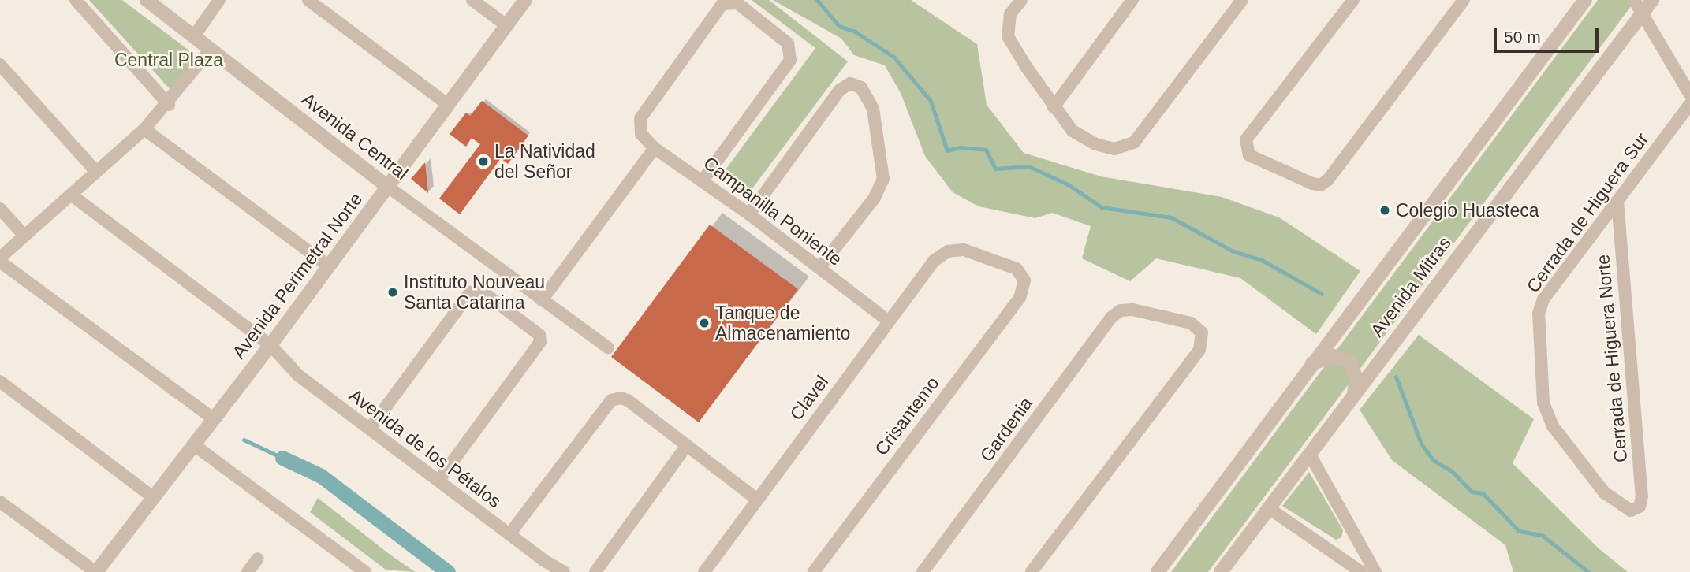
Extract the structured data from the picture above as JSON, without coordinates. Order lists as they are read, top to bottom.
{
  "streets": {
    "street": [
      "Avenida Central",
      "Campanilla Poniente",
      "Cerrada de Higuera Sur",
      "Avenida Perimetral Norte",
      "Avenida Mitras",
      "Cerrada de Higuera Norte",
      "Clavel",
      "Crisantemo",
      "Gardenia",
      "Avenida de los Pétalos"
    ]
  },
  "crossings": [
    ["Avenida Central", "Avenida Perimetral Norte"],
    ["Campanilla Poniente", "Clavel"],
    ["Cerrada de Higuera Sur", "Cerrada de Higuera Norte"],
    ["Avenida Perimetral Norte", "Avenida de los Pétalos"],
    ["Clavel", "Crisantemo"]
  ],
  "parks": ["Central Plaza"],
  "places": [
    "La Natividad del Señor",
    "Colegio Huasteca",
    "Instituto Nouveau Santa Catarina",
    "Tanque de Almacenamiento"
  ],
  "scale_bar": "50 m"
}
